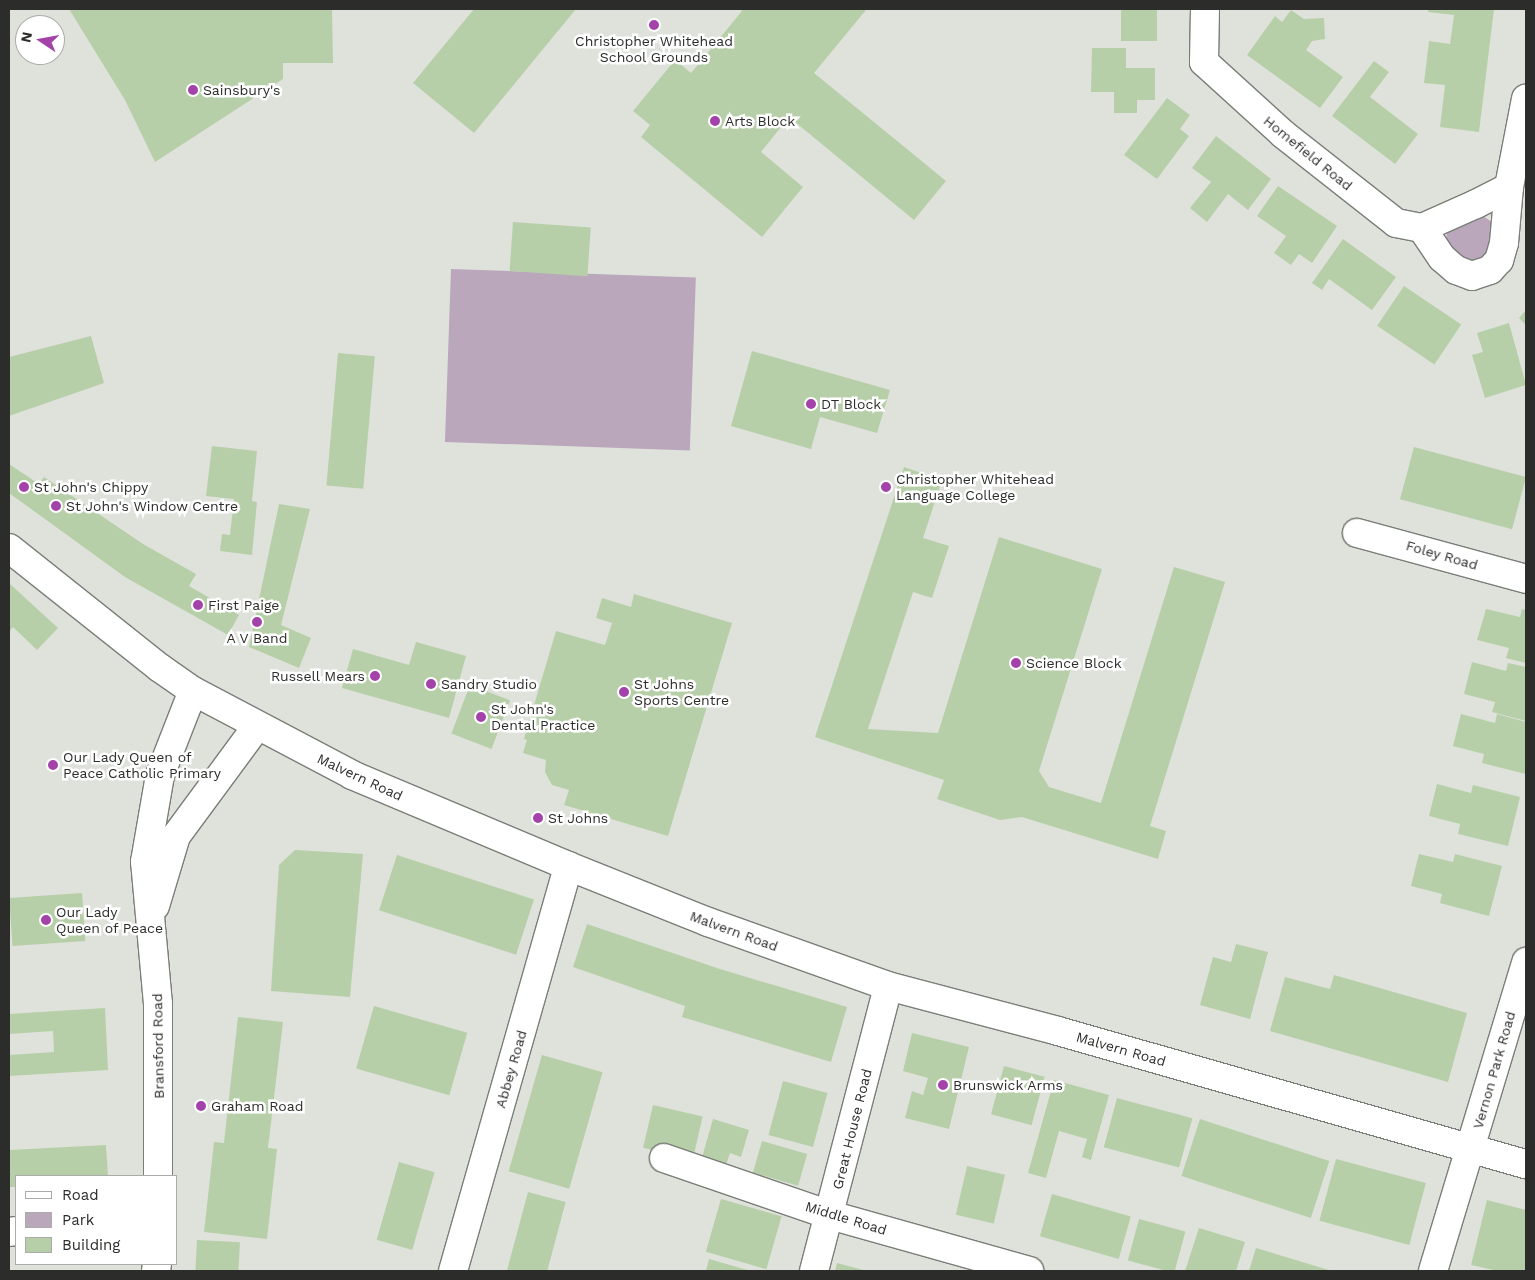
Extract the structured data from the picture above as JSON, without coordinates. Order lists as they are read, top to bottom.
{
  "streets": {
    "main road": [
      "Homefield Road",
      "Foley Road",
      "Malvern Road",
      "Bransford Road",
      "Abbey Road",
      "Vernon Park Road",
      "Great House Road",
      "Middle Road"
    ]
  },
  "crossings": [
    ["Malvern Road", "Bransford Road"],
    ["Malvern Road", "Abbey Road"],
    ["Malvern Road", "Vernon Park Road"],
    ["Malvern Road", "Great House Road"],
    ["Great House Road", "Middle Road"]
  ],
  "places": [
    "Christopher Whitehead School Grounds",
    "Sainsbury's",
    "Arts Block",
    "DT Block",
    "St John's Chippy",
    "Christopher Whitehead Language College",
    "St John's Window Centre",
    "First Paige",
    "A V Band",
    "Science Block",
    "Russell Mears",
    "Sandry Studio",
    "St Johns Sports Centre",
    "St John's Dental Practice",
    "Our Lady Queen of Peace Catholic Primary",
    "St Johns",
    "Our Lady Queen of Peace",
    "Brunswick Arms",
    "Graham Road"
  ],
  "legend": ["Road", "Park", "Building"],
  "north": "left"
}
